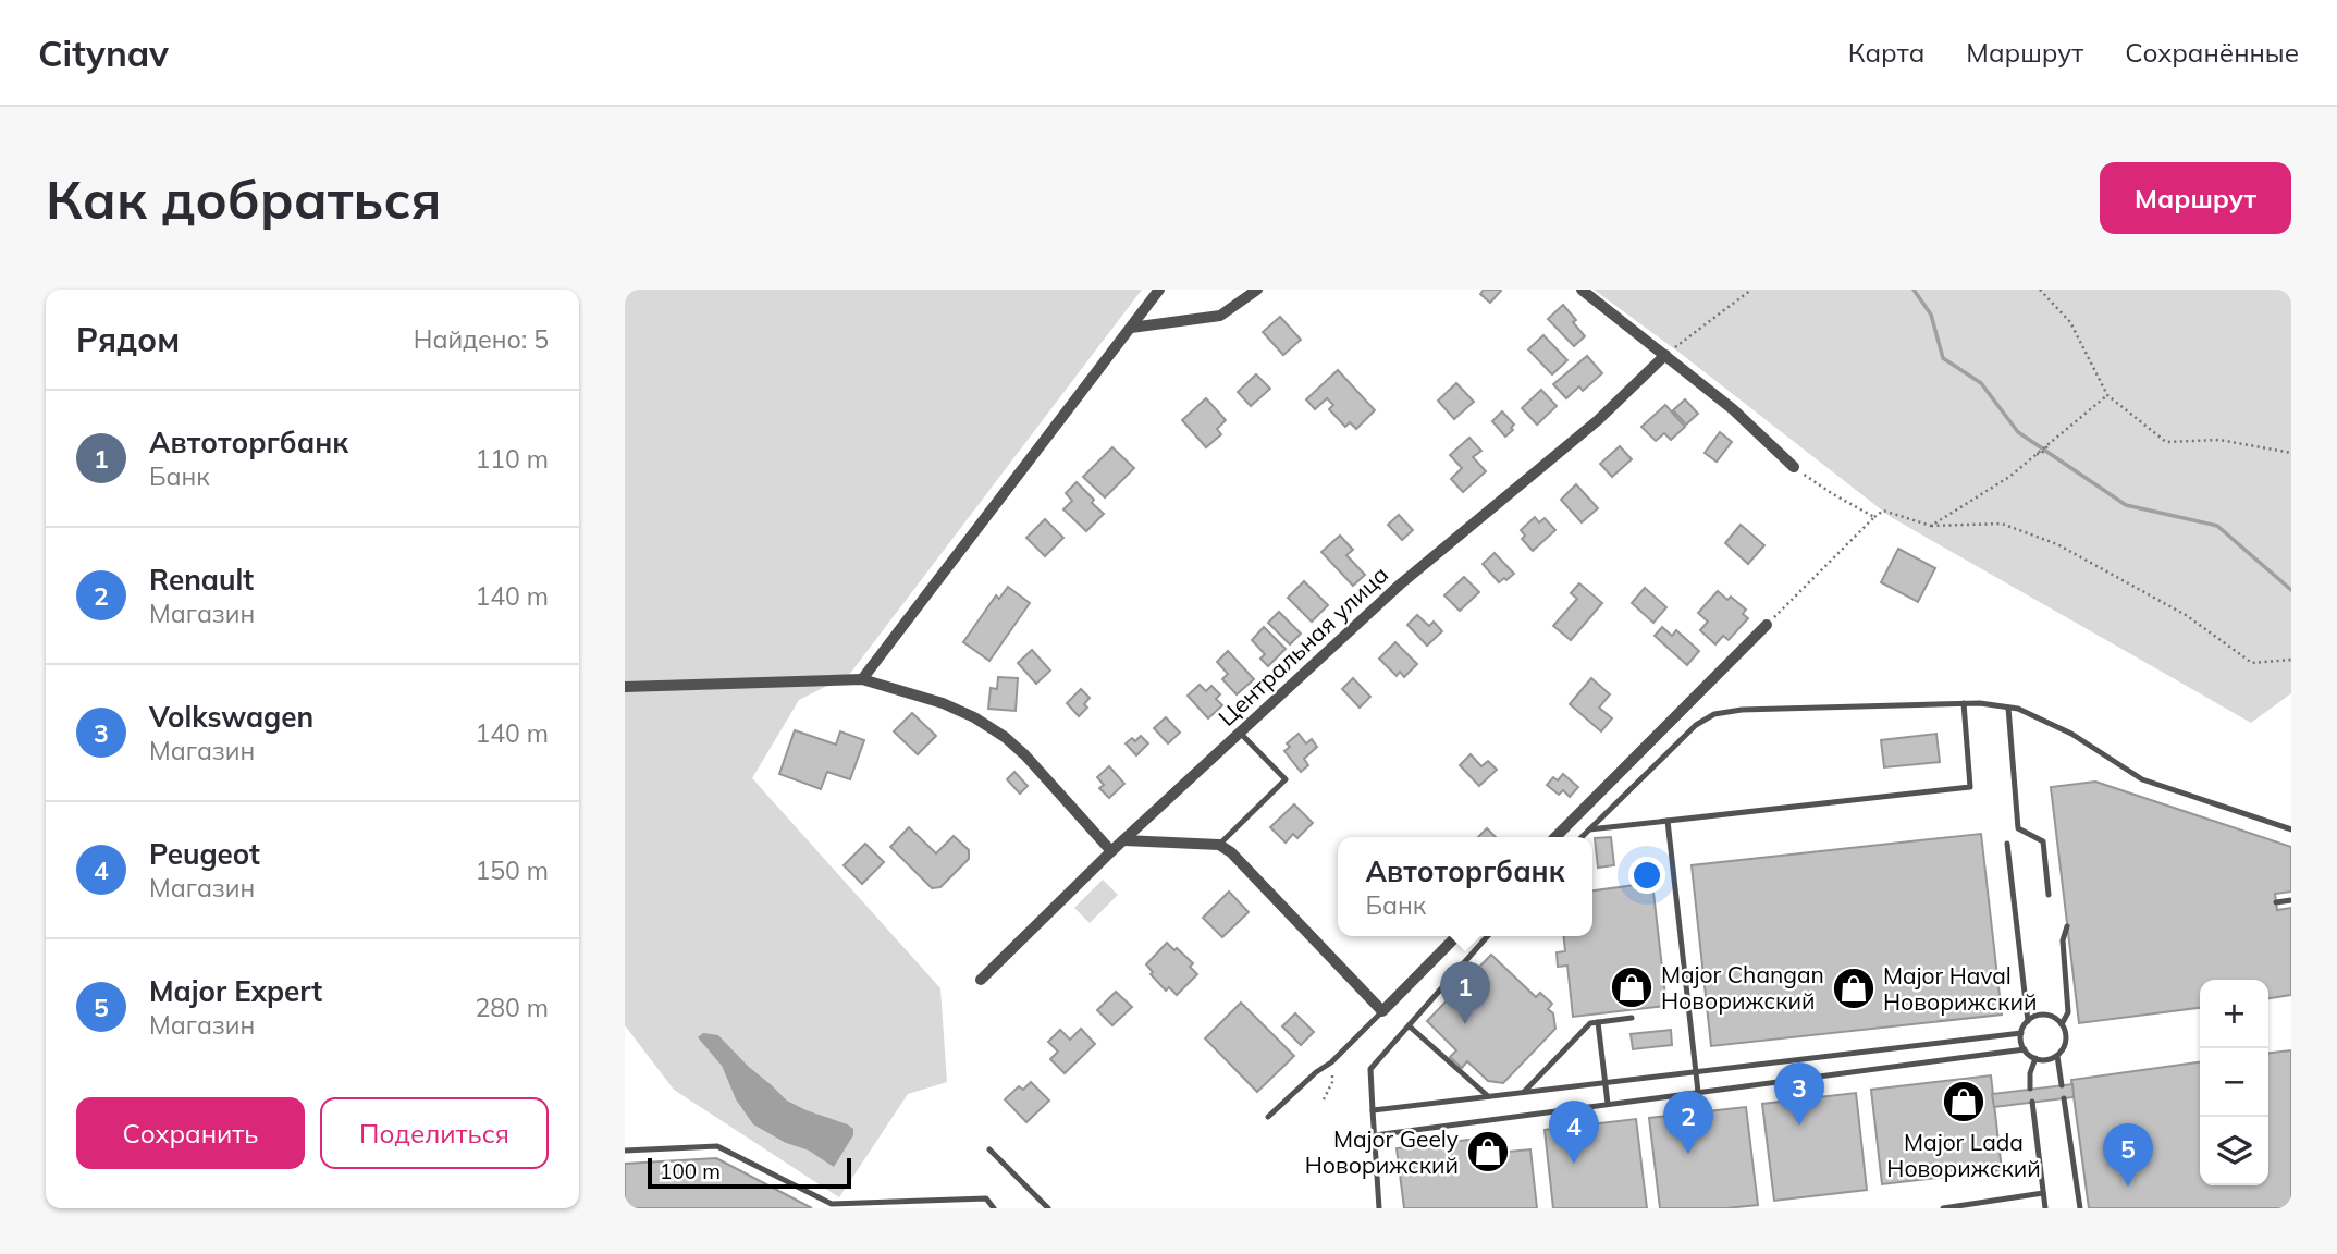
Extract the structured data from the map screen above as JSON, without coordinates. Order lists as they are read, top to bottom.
{
  "streets": {
    "street": ["Центральная улица"]
  },
  "places": {
    "shop": [
      "Major Changan Новорижский",
      "Major Haval Новорижский",
      "Major Lada Новорижский",
      "Major Geely Новорижский"
    ]
  },
  "scale_bar": "100 m",
  "page": {
    "header": "Citynav",
    "nav": ["Карта", "Маршрут", "Сохранённые"],
    "buttons": [
      "Маршрут",
      ["Сохранить", "Поделиться"]
    ],
    "title": "Как добраться",
    "heading": ["Рядом", "Найдено: 5"],
    "list": [
      {
        "mark": "1",
        "name": "Автоторгбанк",
        "note": "Банк",
        "value": "110 m"
      },
      {
        "mark": "2",
        "name": "Renault",
        "note": "Магазин",
        "value": "140 m"
      },
      {
        "mark": "3",
        "name": "Volkswagen",
        "note": "Магазин",
        "value": "140 m"
      },
      {
        "mark": "4",
        "name": "Peugeot",
        "note": "Магазин",
        "value": "150 m"
      },
      {
        "mark": "5",
        "name": "Major Expert",
        "note": "Магазин",
        "value": "280 m"
      }
    ],
    "popup": ["Автоторгбанк", "Банк"],
    "pins": [
      "1",
      "3",
      "2",
      "4",
      "5"
    ],
    "map_buttons": ["+", "−"],
    "scale": "100 m"
  }
}
